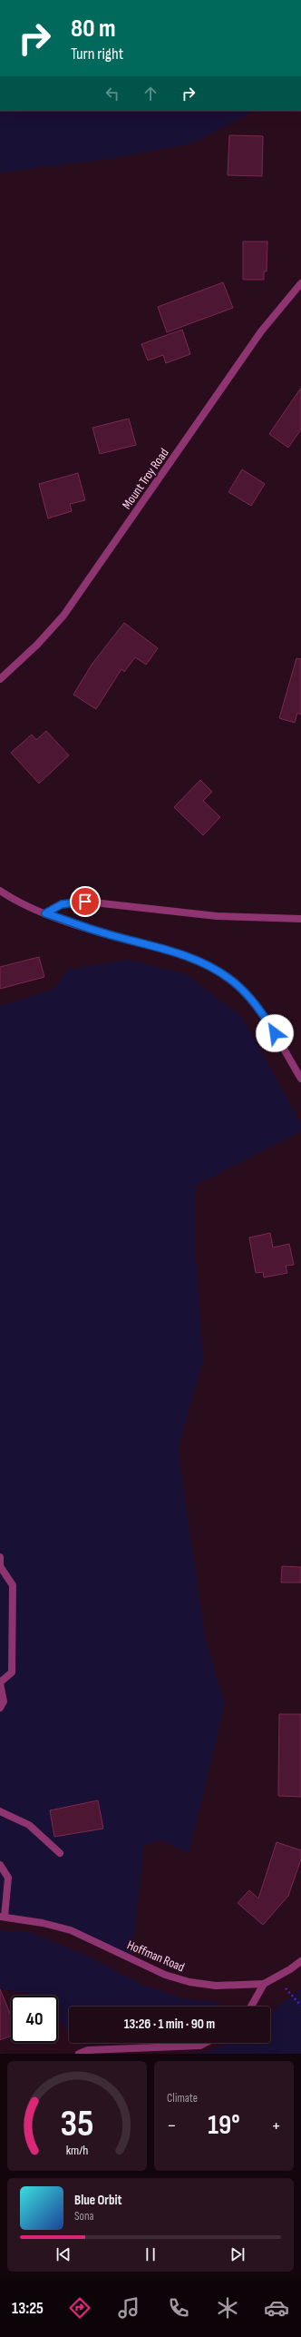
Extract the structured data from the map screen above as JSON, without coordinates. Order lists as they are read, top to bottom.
{
  "streets": {
    "street": ["Mount Troy Road", "Hoffman Road"]
  },
  "page": {
    "turn": ["80 m", "Turn right"],
    "limit": "40",
    "trip": "13:26 · 1 min · 90 m",
    "tile": "Climate",
    "heat": ["−", "19°", "+"],
    "song": ["Blue Orbit", "Sona"],
    "tabs": "13:25",
    "gauge": ["35", "km/h"]
  }
}
